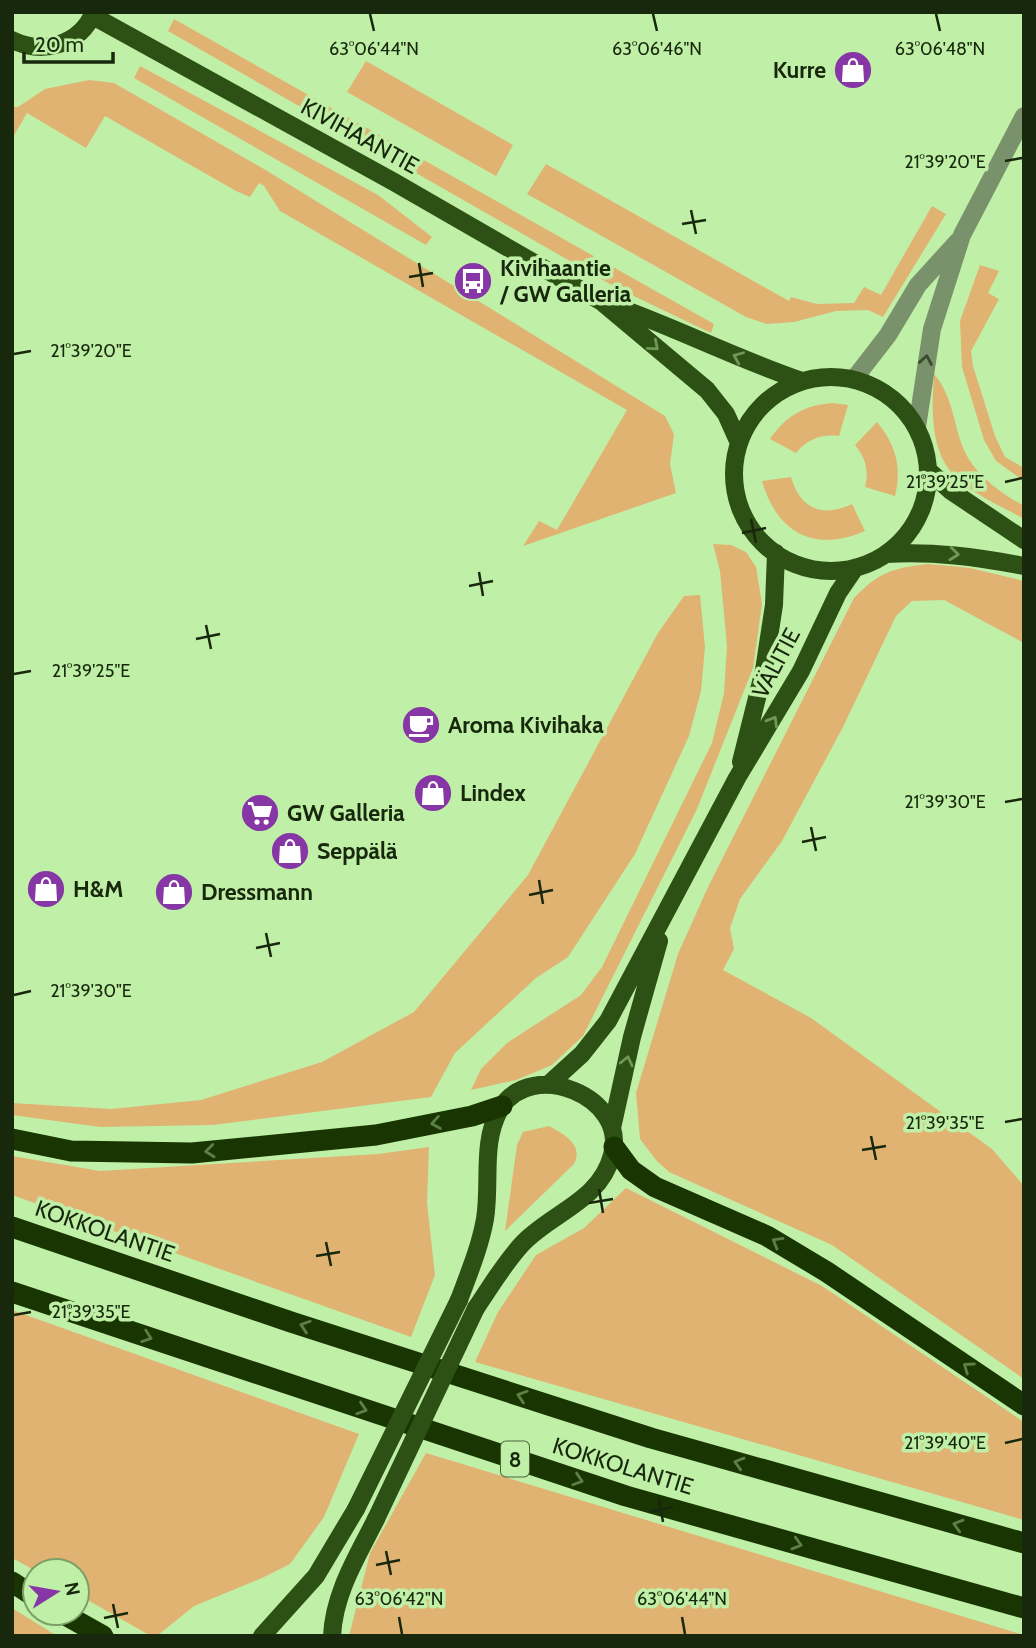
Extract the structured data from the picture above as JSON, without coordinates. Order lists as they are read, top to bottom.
{
  "streets": {
    "highway": ["KOKKOLANTIE", "8"],
    "main road": ["KIVIHAANTIE", "VÄLITIE"]
  },
  "crossings": [
    ["KIVIHAANTIE", "VÄLITIE"]
  ],
  "places": {
    "shop": [
      "Kurre",
      "Lindex",
      "Seppälä",
      "H&M",
      "Dressmann"
    ],
    "bus stop": ["Kivihaantie / GW Galleria"],
    "cafe": ["Aroma Kivihaka"],
    "supermarket": ["GW Galleria"]
  },
  "scale_bar": "20 m",
  "north": "right",
  "coordinates": [
    "63°06'44\"N",
    "63°06'46\"N",
    "63°06'48\"N",
    "21°39'20\"E",
    "21°39'25\"E",
    "21°39'30\"E",
    "21°39'35\"E",
    "21°39'40\"E",
    "63°06'42\"N"
  ]
}
